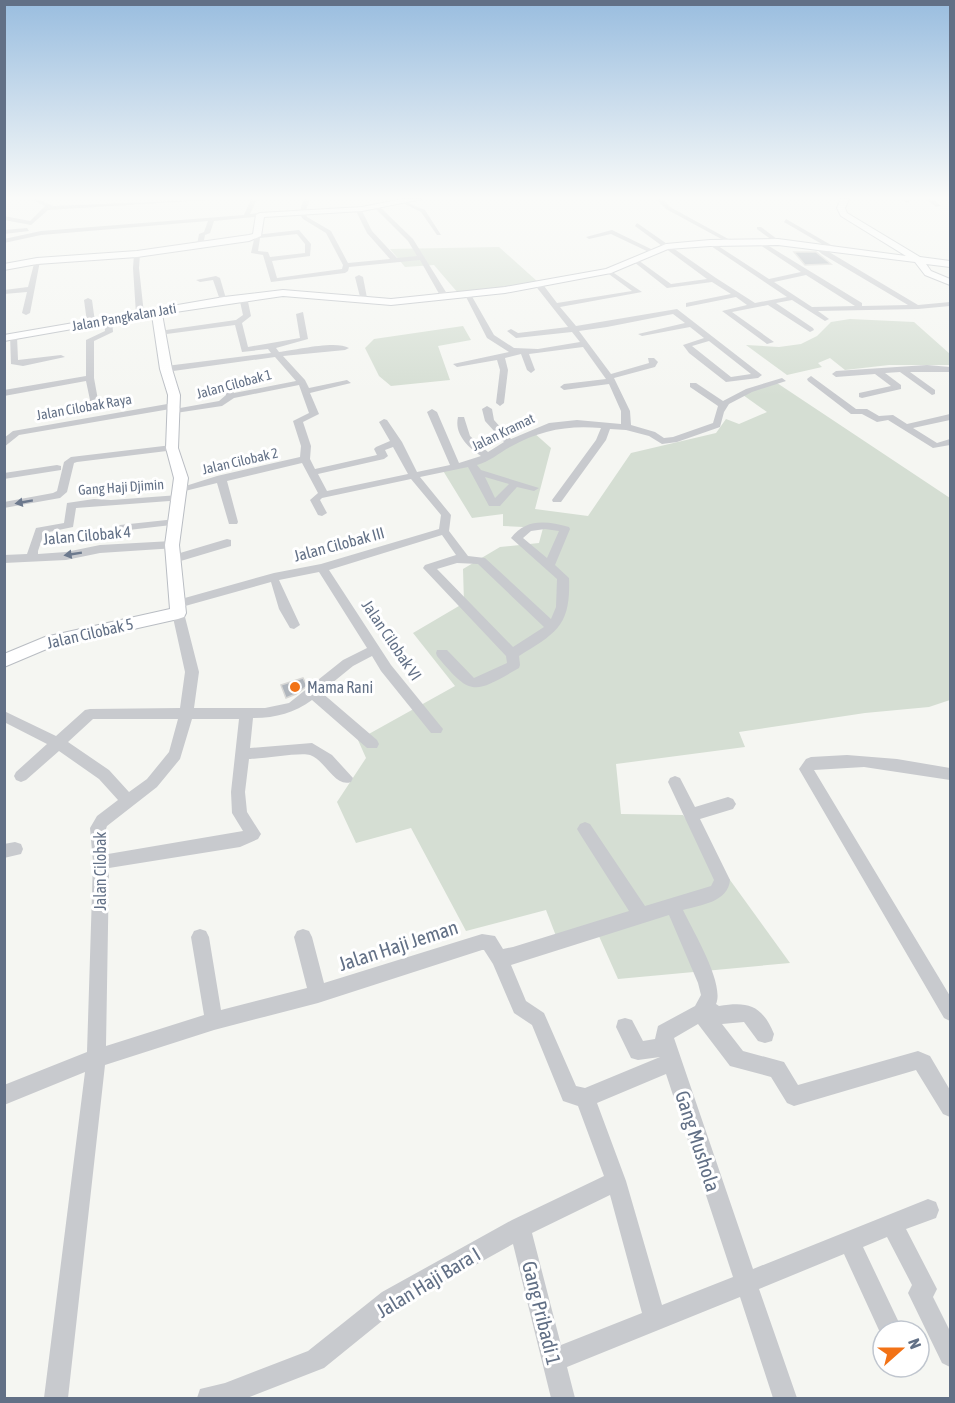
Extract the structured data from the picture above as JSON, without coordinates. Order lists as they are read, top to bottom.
{
  "streets": {
    "main road": ["Jalan Pangkalan Jati", "Jalan Cilobak 5", "Jalan Cilobak"],
    "street": [
      "Jalan Cilobak 1",
      "Jalan Cilobak Raya",
      "Jalan Kramat",
      "Jalan Cilobak 2",
      "Gang Haji Djimin",
      "Jalan Cilobak 4",
      "Jalan Cilobak III",
      "Jalan Cilobak VI",
      "Jalan Haji Jeman",
      "Gang Mushola",
      "Jalan Haji Bara I",
      "Gang Pribadi 1"
    ]
  },
  "crossings": [
    ["Jalan Pangkalan Jati", "Jalan Cilobak"],
    ["Jalan Cilobak 1", "Jalan Cilobak Raya"],
    ["Jalan Cilobak 1", "Jalan Cilobak"],
    ["Jalan Cilobak Raya", "Jalan Cilobak"],
    ["Jalan Cilobak 2", "Gang Haji Djimin"],
    ["Jalan Cilobak 2", "Jalan Cilobak"],
    ["Gang Haji Djimin", "Jalan Cilobak 4"],
    ["Gang Haji Djimin", "Jalan Cilobak"],
    ["Jalan Cilobak 4", "Jalan Cilobak"],
    ["Jalan Cilobak III", "Jalan Cilobak 5"],
    ["Jalan Cilobak III", "Jalan Cilobak VI"],
    ["Jalan Cilobak III", "Jalan Cilobak"],
    ["Jalan Cilobak 5", "Jalan Cilobak"],
    ["Jalan Cilobak", "Jalan Haji Jeman"],
    ["Jalan Haji Bara I", "Gang Pribadi 1"]
  ],
  "places": ["Mama Rani"],
  "north": "right"
}
